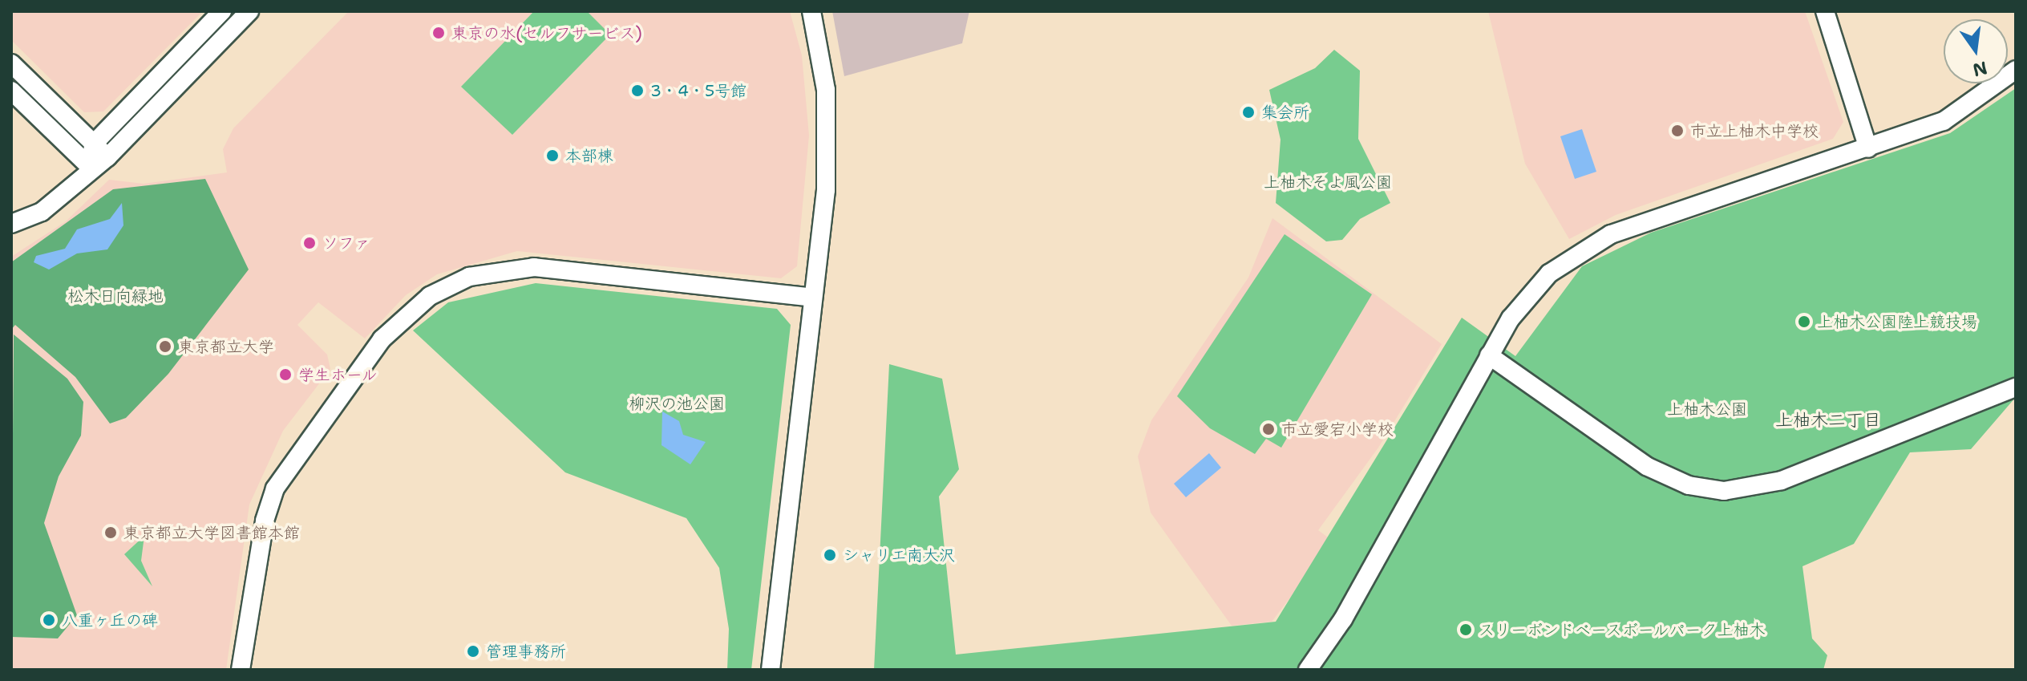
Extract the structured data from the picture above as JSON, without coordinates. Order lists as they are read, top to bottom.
{
  "districts": ["上柚木二丁目"],
  "parks": [
    "上柚木そよ風公園",
    "松木日向緑地",
    "柳沢の池公園",
    "上柚木公園"
  ],
  "places": [
    "東京の水(セルフサービス)",
    "3・4・5号館",
    "集会所",
    "市立上柚木中学校",
    "本部棟",
    "ソファ",
    "上柚木公園陸上競技場",
    "東京都立大学",
    "学生ホール",
    "市立愛宕小学校",
    "東京都立大学図書館本館",
    "シャリエ南大沢",
    "八重ヶ丘の碑",
    "スリーボンドベースボールパーク上柚木",
    "管理事務所"
  ],
  "north": "bottom"
}
